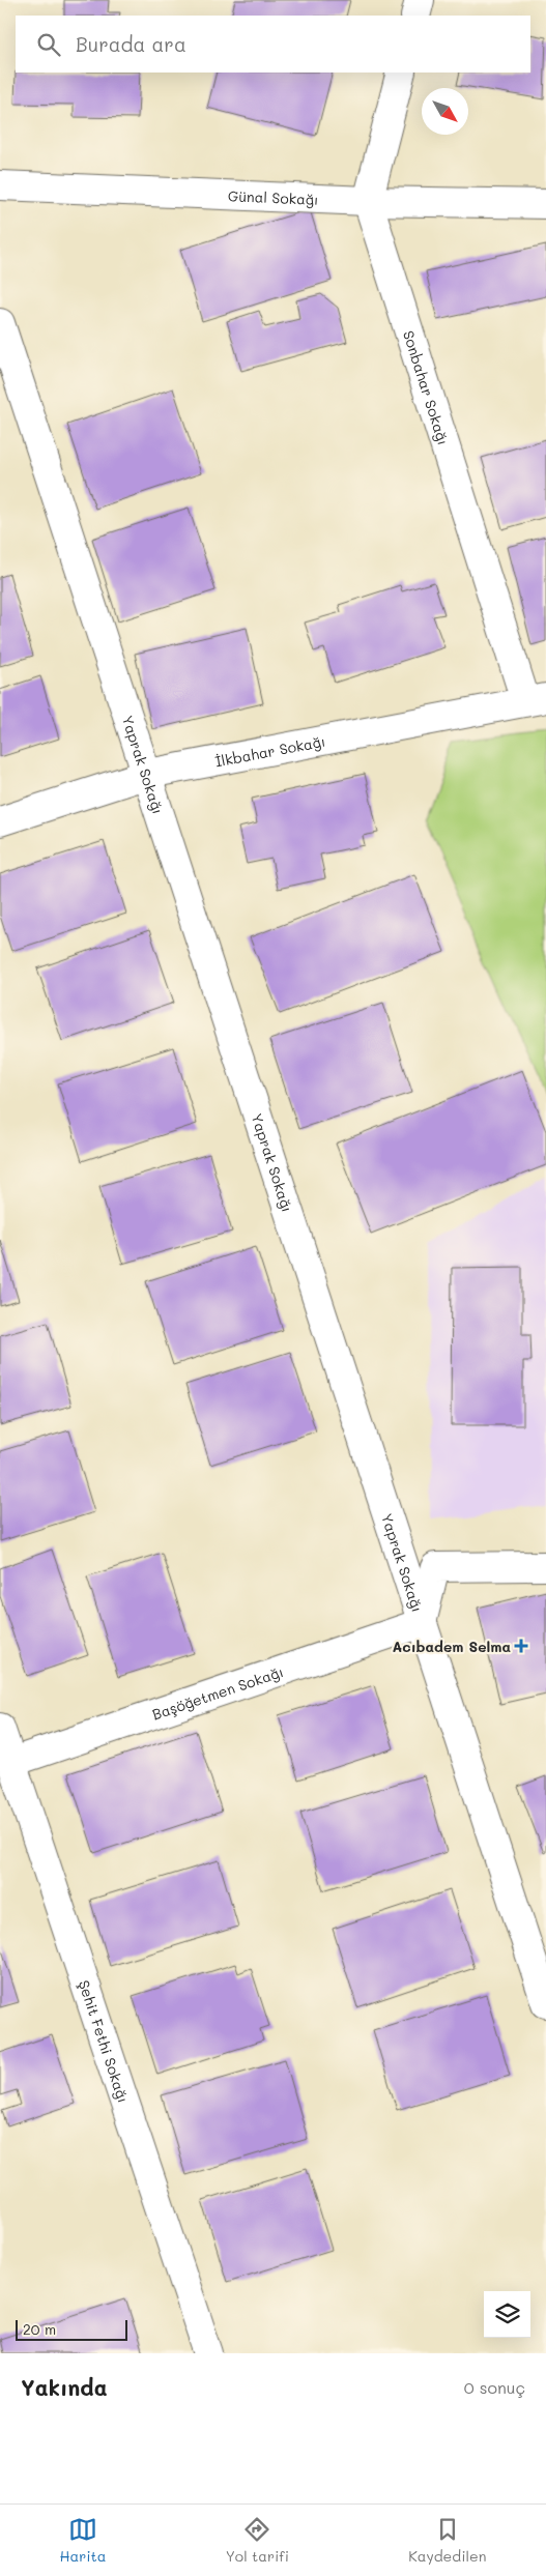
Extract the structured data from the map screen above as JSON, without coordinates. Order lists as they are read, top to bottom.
{
  "streets": {
    "street": [
      "Günal Sokağı",
      "Sonbahar Sokağı",
      "İlkbahar Sokağı",
      "Yaprak Sokağı",
      "Başöğetmen Sokağı",
      "Şehit Fethi Sokağı"
    ]
  },
  "crossings": [
    ["Günal Sokağı", "Sonbahar Sokağı"],
    ["Sonbahar Sokağı", "İlkbahar Sokağı"],
    ["İlkbahar Sokağı", "Yaprak Sokağı"],
    ["Yaprak Sokağı", "Başöğetmen Sokağı"],
    ["Başöğetmen Sokağı", "Şehit Fethi Sokağı"]
  ],
  "places": {
    "health": ["Acıbadem Selma"]
  },
  "scale_bar": "20 m",
  "north": "bottom right",
  "page": {
    "search": "Burada ara",
    "scale": "20 m",
    "heading": ["Yakında", "0 sonuç"],
    "nav": ["Harita", "Yol tarifi", "Kaydedilen"]
  }
}
